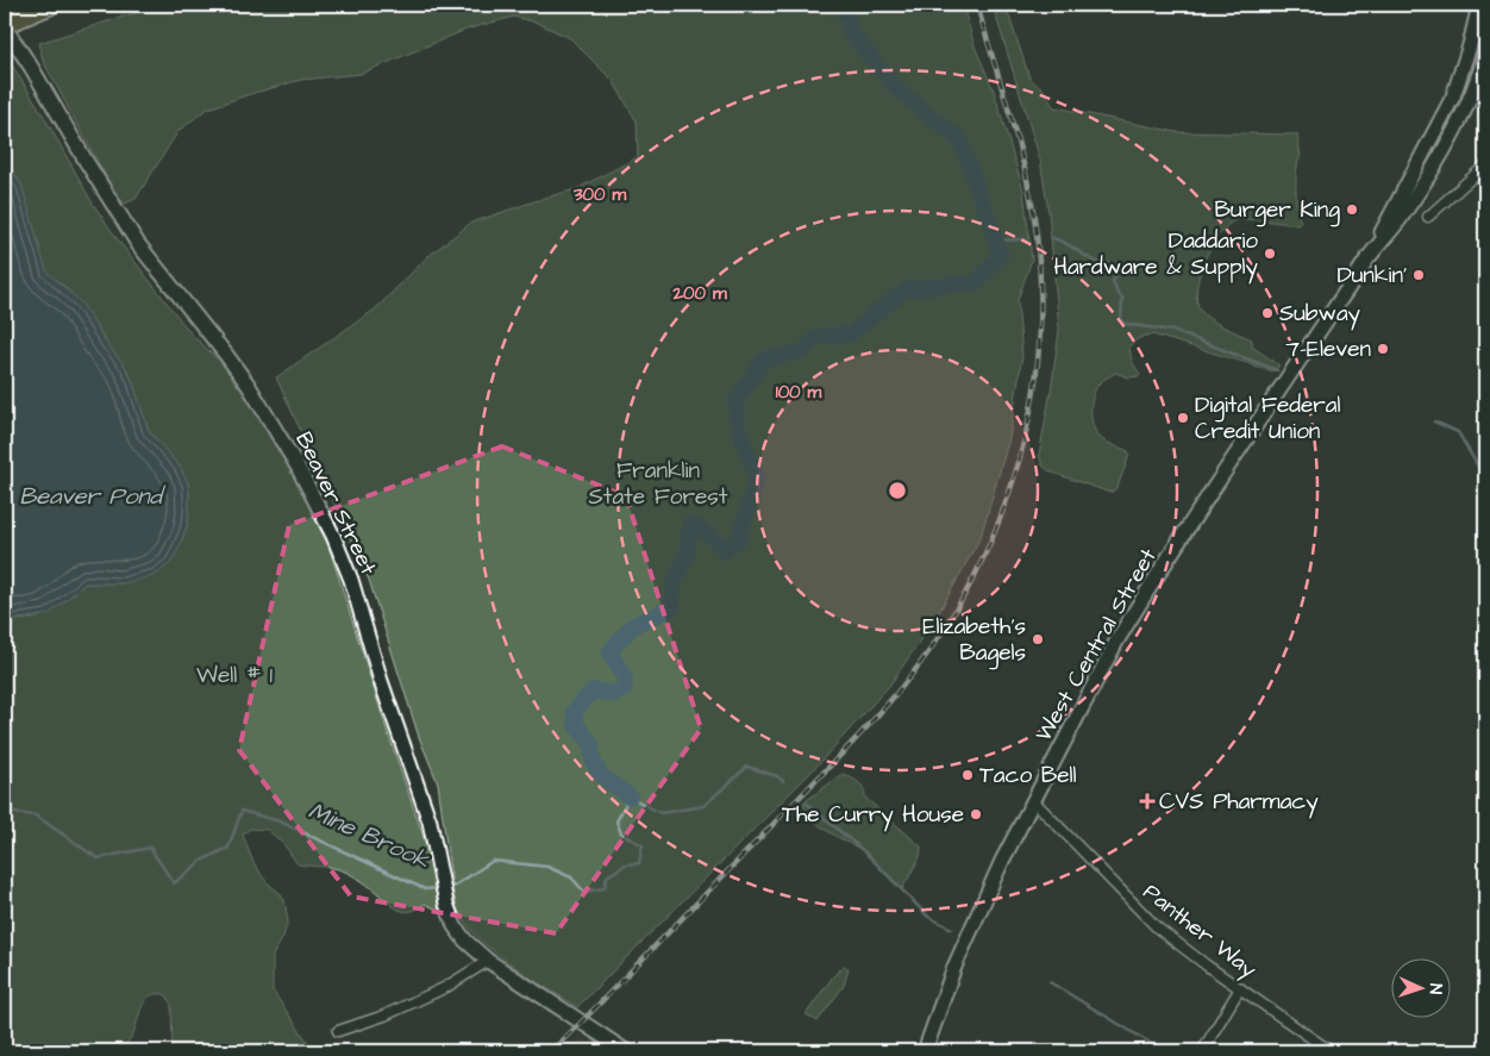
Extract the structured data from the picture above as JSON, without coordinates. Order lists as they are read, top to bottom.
{
  "streets": {
    "main road": ["Beaver Street", "West Central Street"],
    "street": ["Panther Way"]
  },
  "crossings": [
    ["West Central Street", "Panther Way"]
  ],
  "water": ["Beaver Pond", "Mine Brook"],
  "parks": ["Franklin State Forest", "Well # 1"],
  "places": {
    "other": [
      "Burger King",
      "Daddario Hardware & Supply",
      "Dunkin'",
      "Subway",
      "7-Eleven",
      "Digital Federal Credit Union",
      "Elizabeth's Bagels",
      "Taco Bell",
      "The Curry House"
    ],
    "health": ["CVS Pharmacy"]
  },
  "north": "right",
  "rings": ["300 m", "200 m", "100 m"]
}
